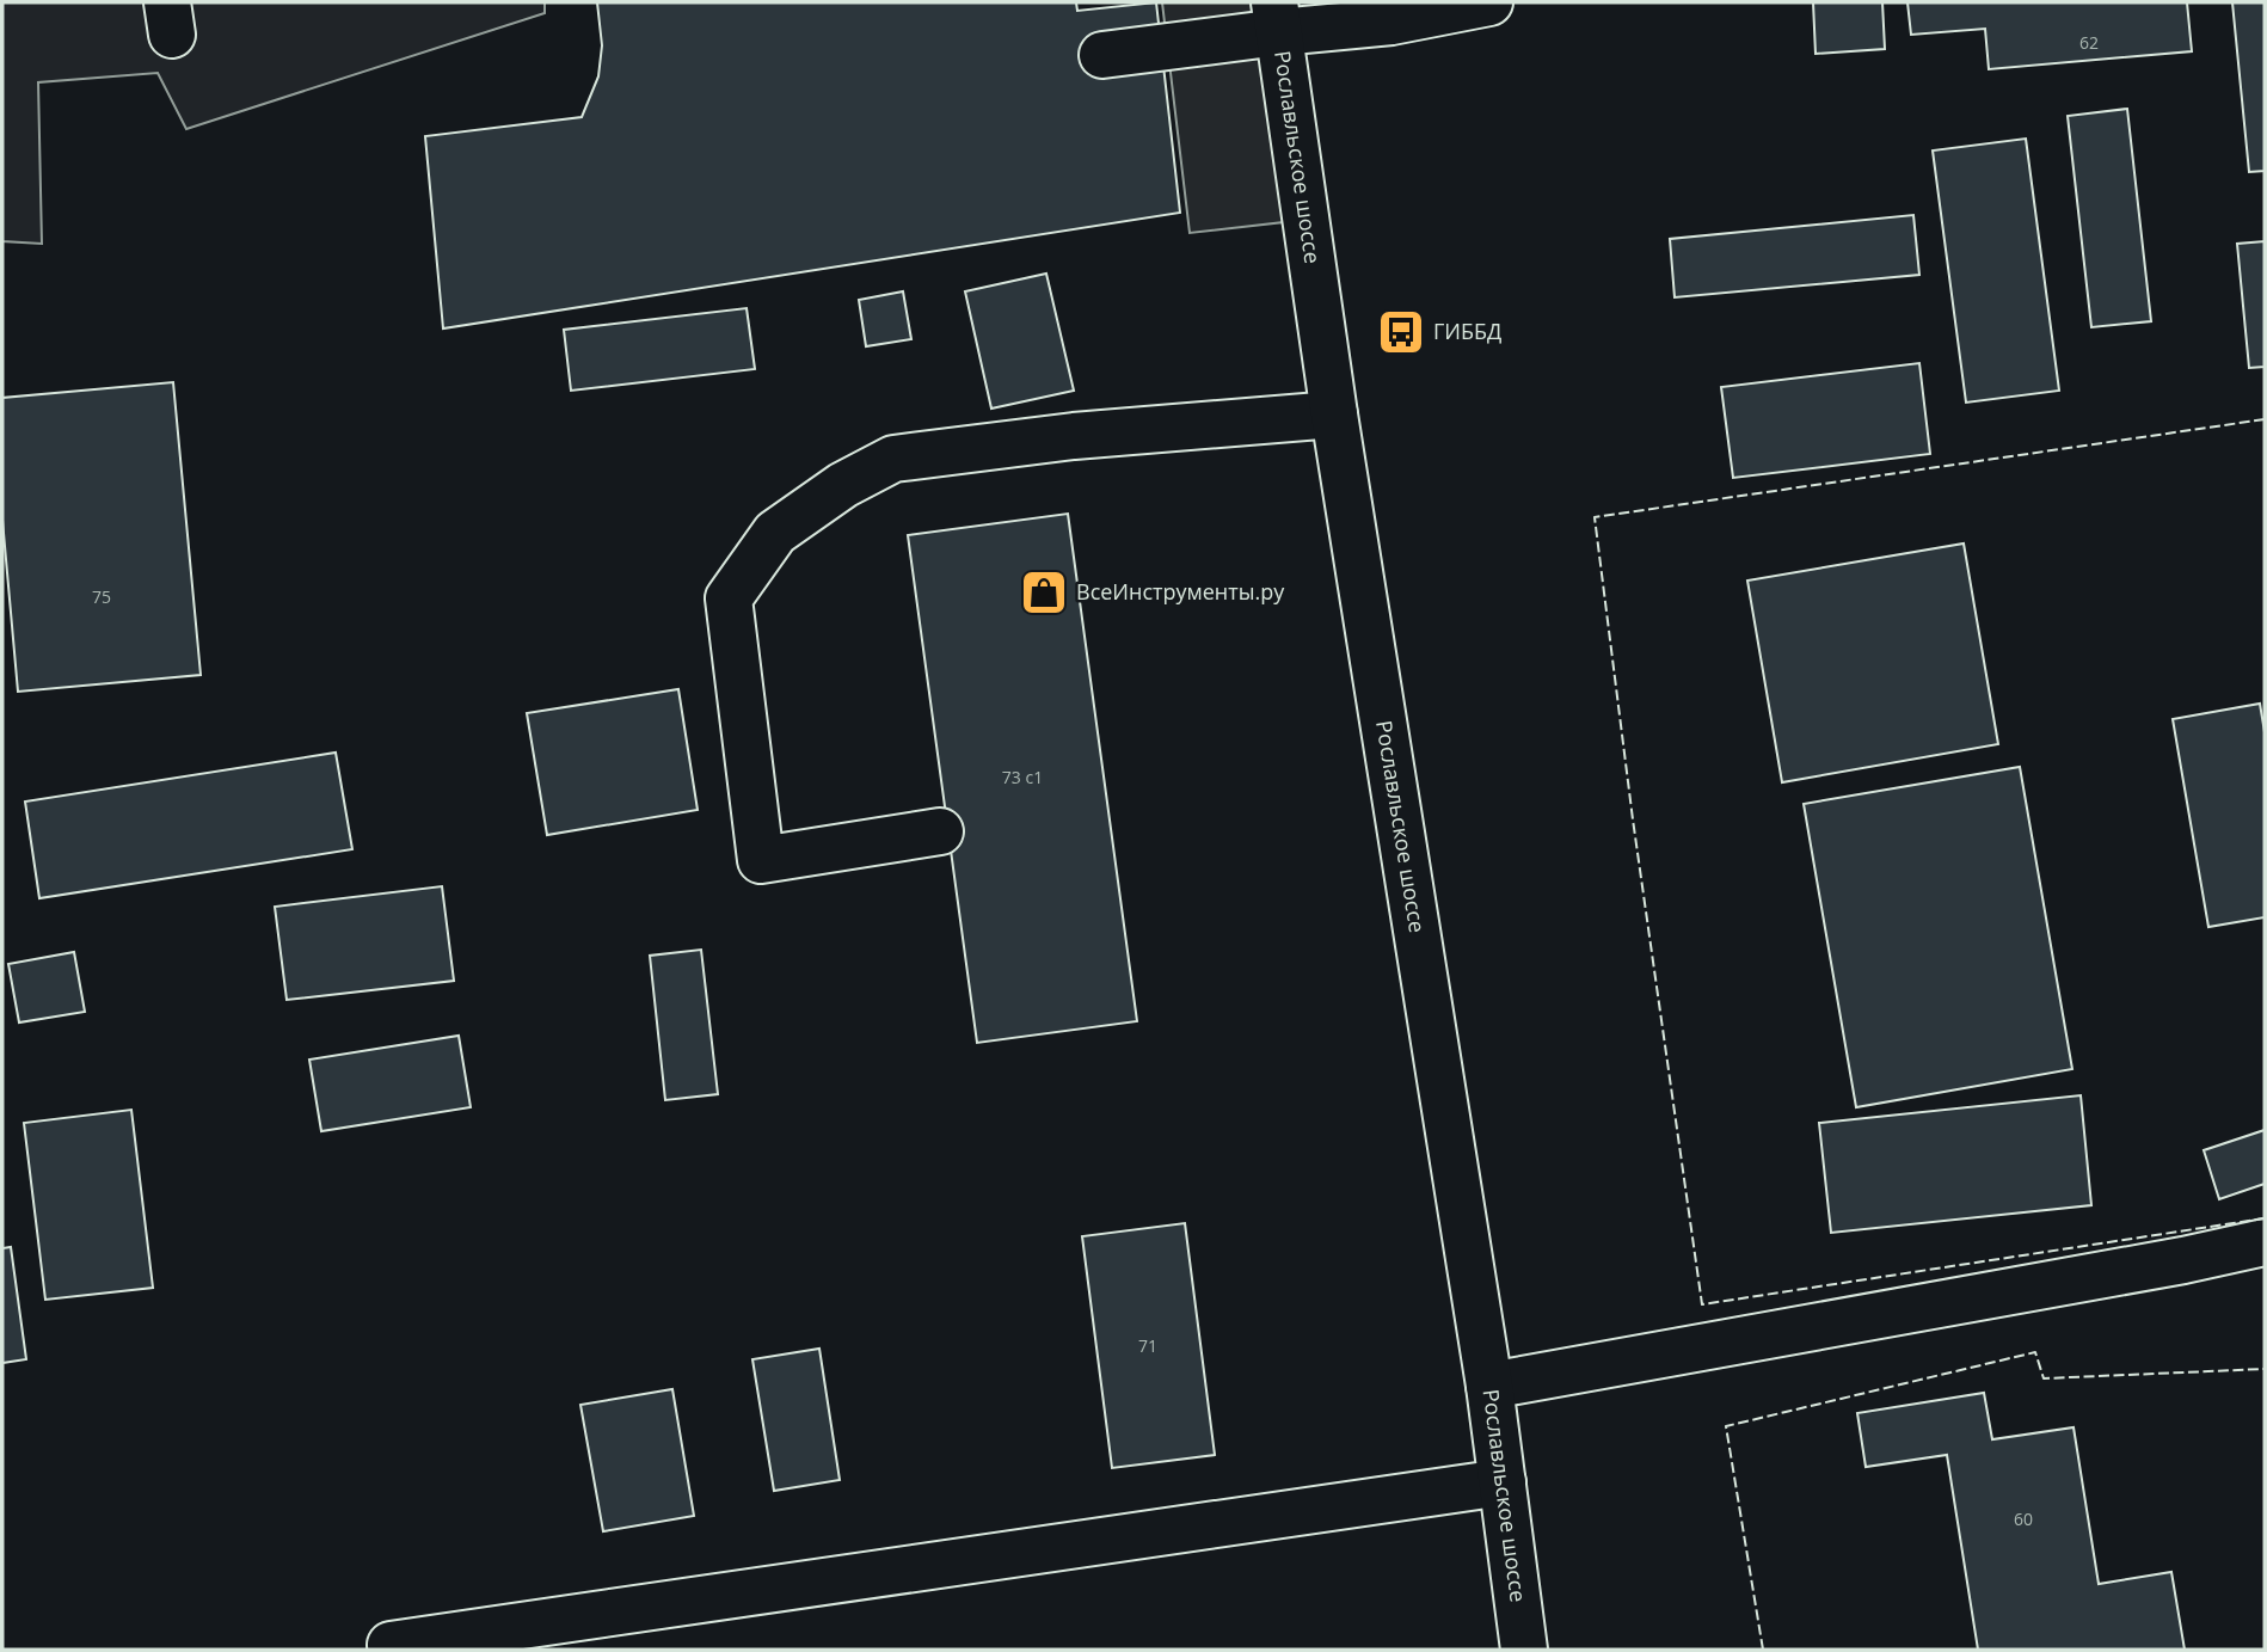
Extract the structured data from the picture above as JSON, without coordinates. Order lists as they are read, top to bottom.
{
  "streets": {
    "main road": ["Рославльское шоссе"]
  },
  "places": {
    "bus stop": ["ГИББД"],
    "shop": ["ВсеИнструменты.ру"]
  },
  "house_numbers": [
    "62",
    "75",
    "73 с1",
    "71",
    "60"
  ]
}
